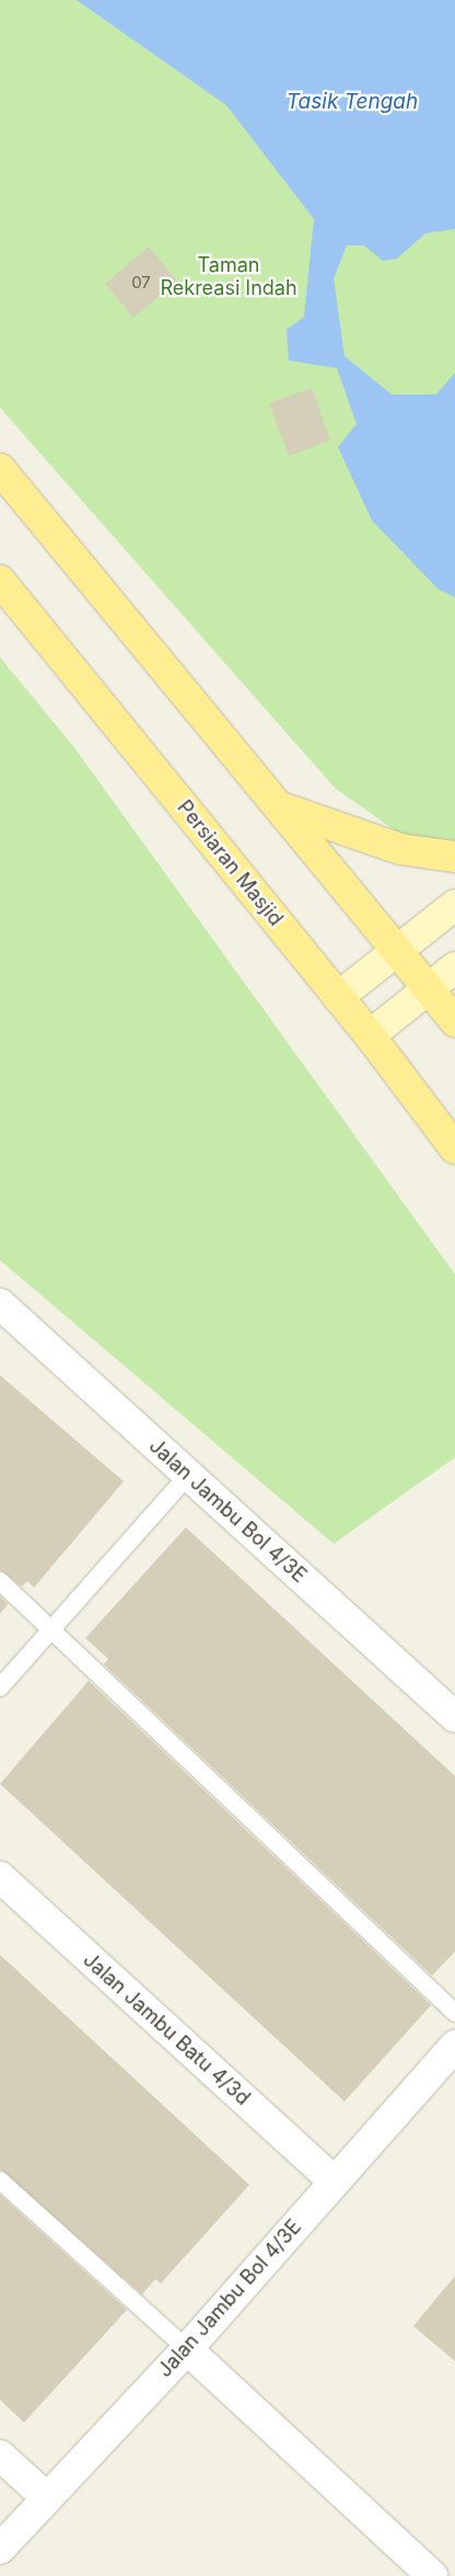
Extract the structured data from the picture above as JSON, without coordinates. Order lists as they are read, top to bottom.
{
  "streets": {
    "main road": ["Persiaran Masjid"],
    "street": ["Jalan Jambu Bol 4/3E", "Jalan Jambu Batu 4/3d"]
  },
  "crossings": [
    ["Jalan Jambu Bol 4/3E", "Jalan Jambu Batu 4/3d"]
  ],
  "water": ["Tasik Tengah"],
  "parks": ["Taman Rekreasi Indah"],
  "house_numbers": ["07"]
}
